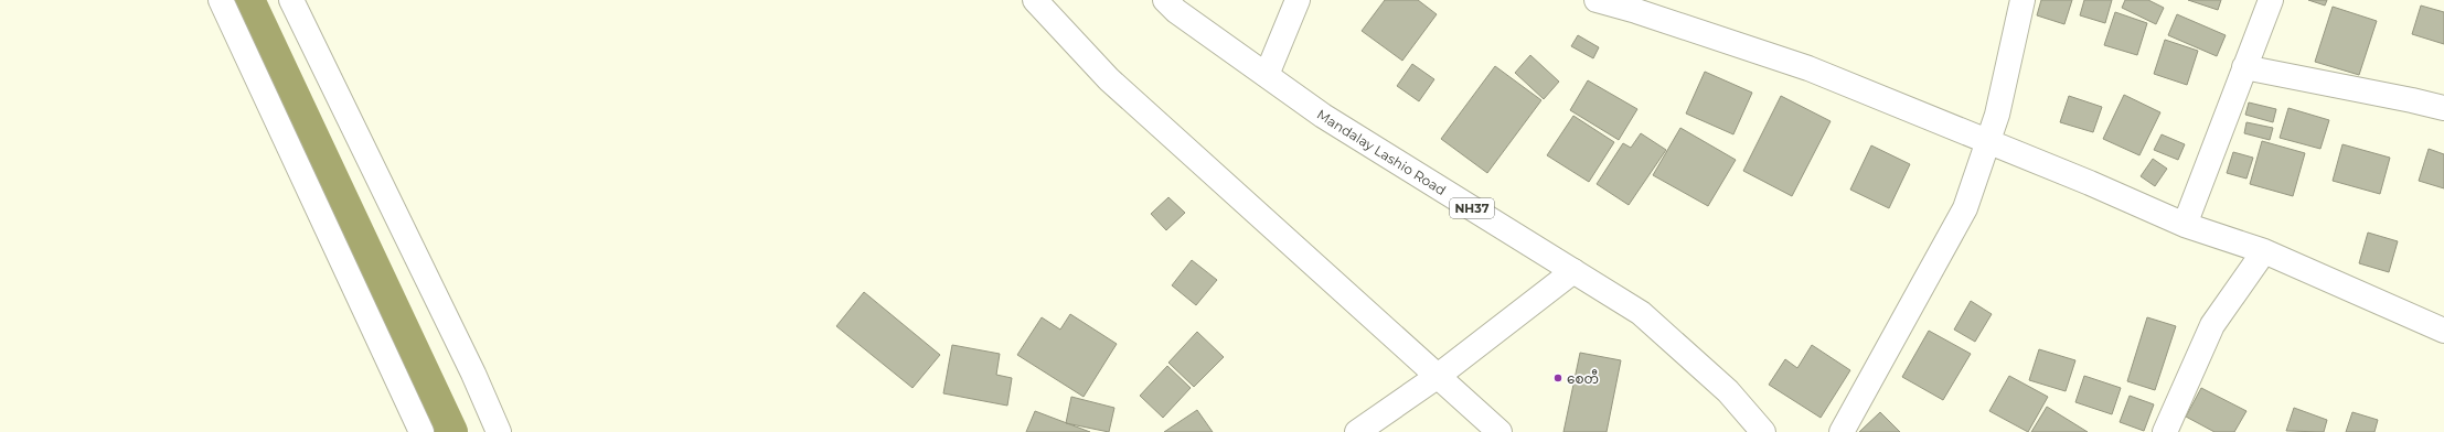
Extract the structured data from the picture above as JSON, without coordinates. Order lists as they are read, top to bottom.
{
  "streets": {
    "main road": ["Mandalay Lashio Road", "NH37"]
  },
  "places": ["စေတီ"]
}
